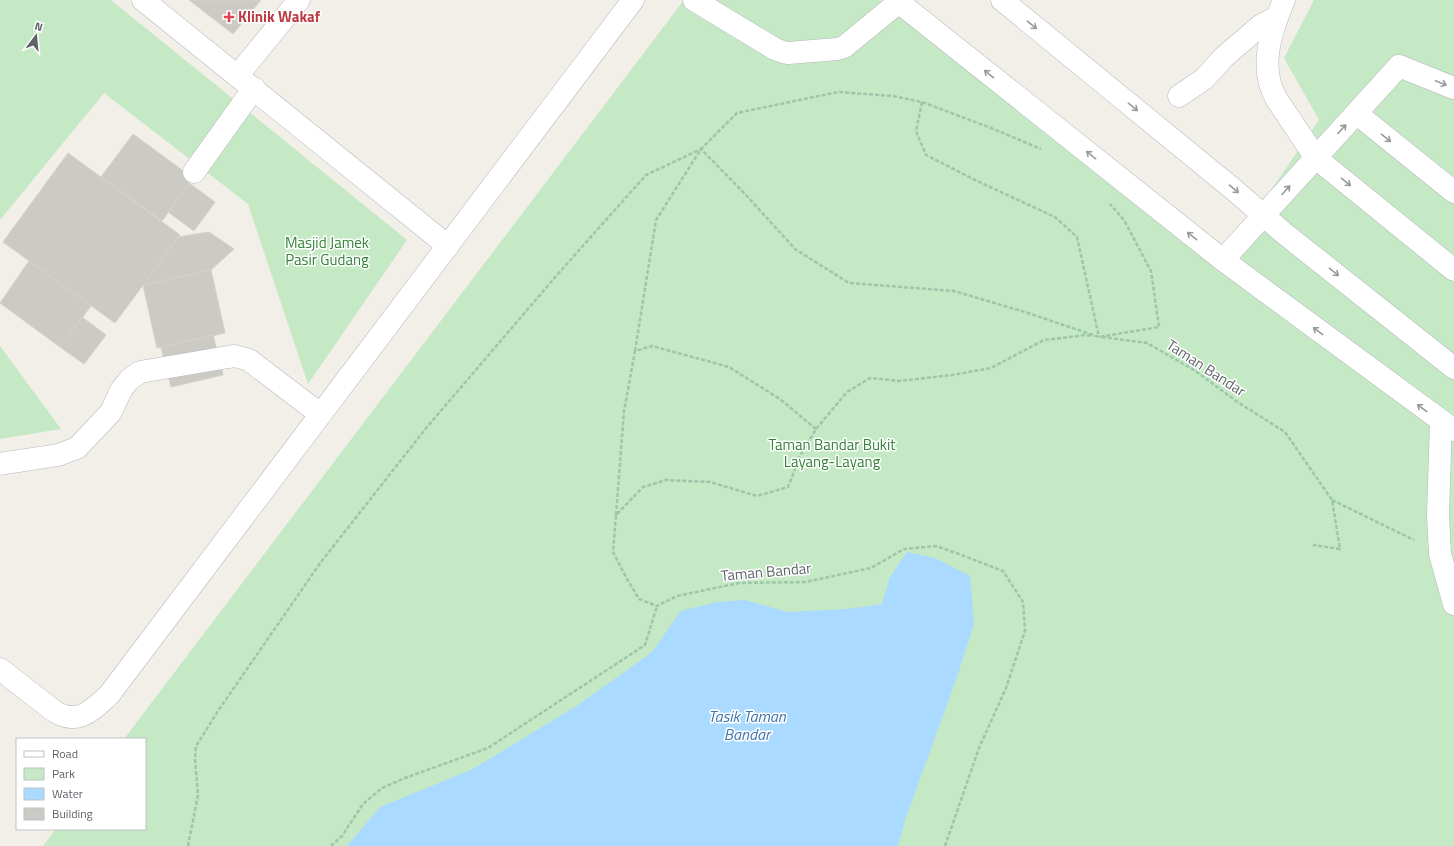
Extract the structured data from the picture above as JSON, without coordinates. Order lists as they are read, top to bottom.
{
  "streets": {
    "path": ["Taman Bandar"]
  },
  "water": ["Tasik Taman Bandar"],
  "parks": ["Masjid Jamek Pasir Gudang", "Taman Bandar Bukit Layang-Layang"],
  "places": {
    "health": ["Klinik Wakaf"]
  },
  "legend": [
    "Road",
    "Park",
    "Water",
    "Building"
  ],
  "north": "top"
}
